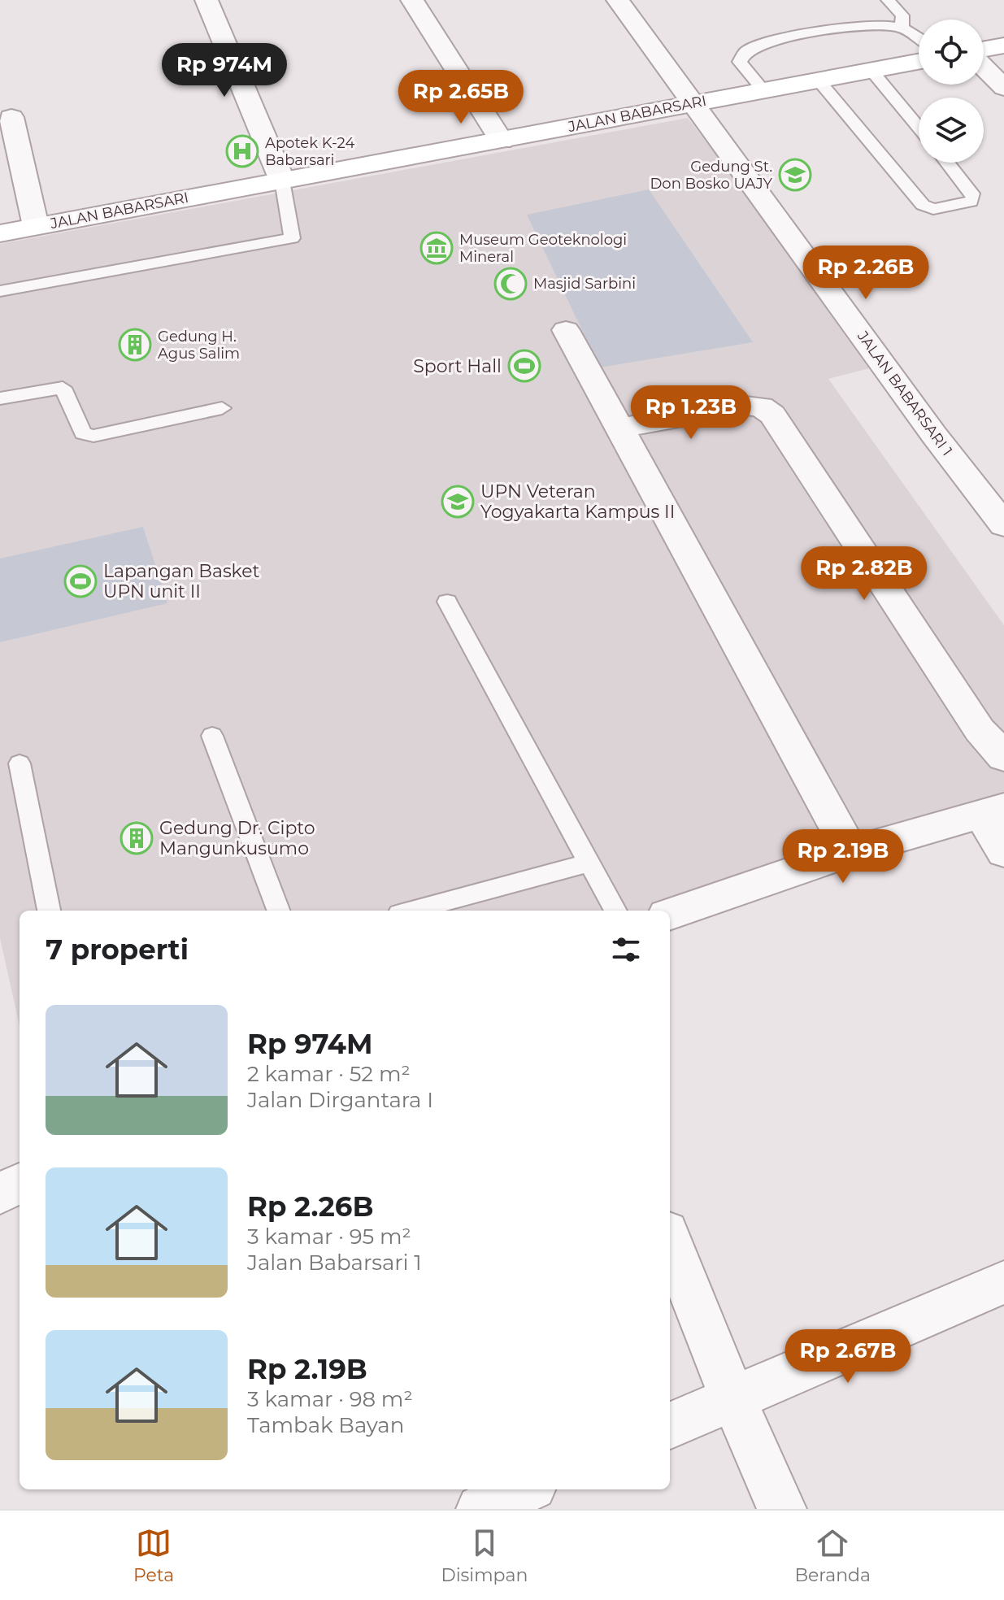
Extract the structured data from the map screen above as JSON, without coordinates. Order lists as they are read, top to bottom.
{
  "streets": {
    "street": ["JALAN BABARSARI", "JALAN BABARSARI 1"]
  },
  "crossings": [
    ["JALAN BABARSARI", "JALAN BABARSARI 1"]
  ],
  "places": {
    "hospital": ["Apotek K-24 Babarsari"],
    "school or university": ["Gedung St. Don Bosko UAJY", "UPN Veteran Yogyakarta Kampus II"],
    "museum": ["Museum Geoteknologi Mineral"],
    "mosque": ["Masjid Sarbini"],
    "building": ["Gedung H. Agus Salim", "Gedung Dr. Cipto Mangunkusumo"],
    "sports": ["Sport Hall", "Lapangan Basket UPN unit II"]
  },
  "page": {
    "price": [
      "Rp 974M",
      "Rp 2.65B",
      "Rp 2.26B",
      "Rp 1.23B",
      "Rp 2.82B",
      "Rp 2.19B",
      "Rp 2.67B"
    ],
    "heading": "7 properti",
    "list": [
      {
        "name": "Rp 974M",
        "note": "2 kamar · 52 m² · Jalan Dirgantara I"
      },
      {
        "name": "Rp 2.26B",
        "note": "3 kamar · 95 m² · Jalan Babarsari 1"
      },
      {
        "name": "Rp 2.19B",
        "note": "3 kamar · 98 m² · Tambak Bayan"
      }
    ],
    "tabs": ["Peta", "Disimpan", "Beranda"]
  }
}
